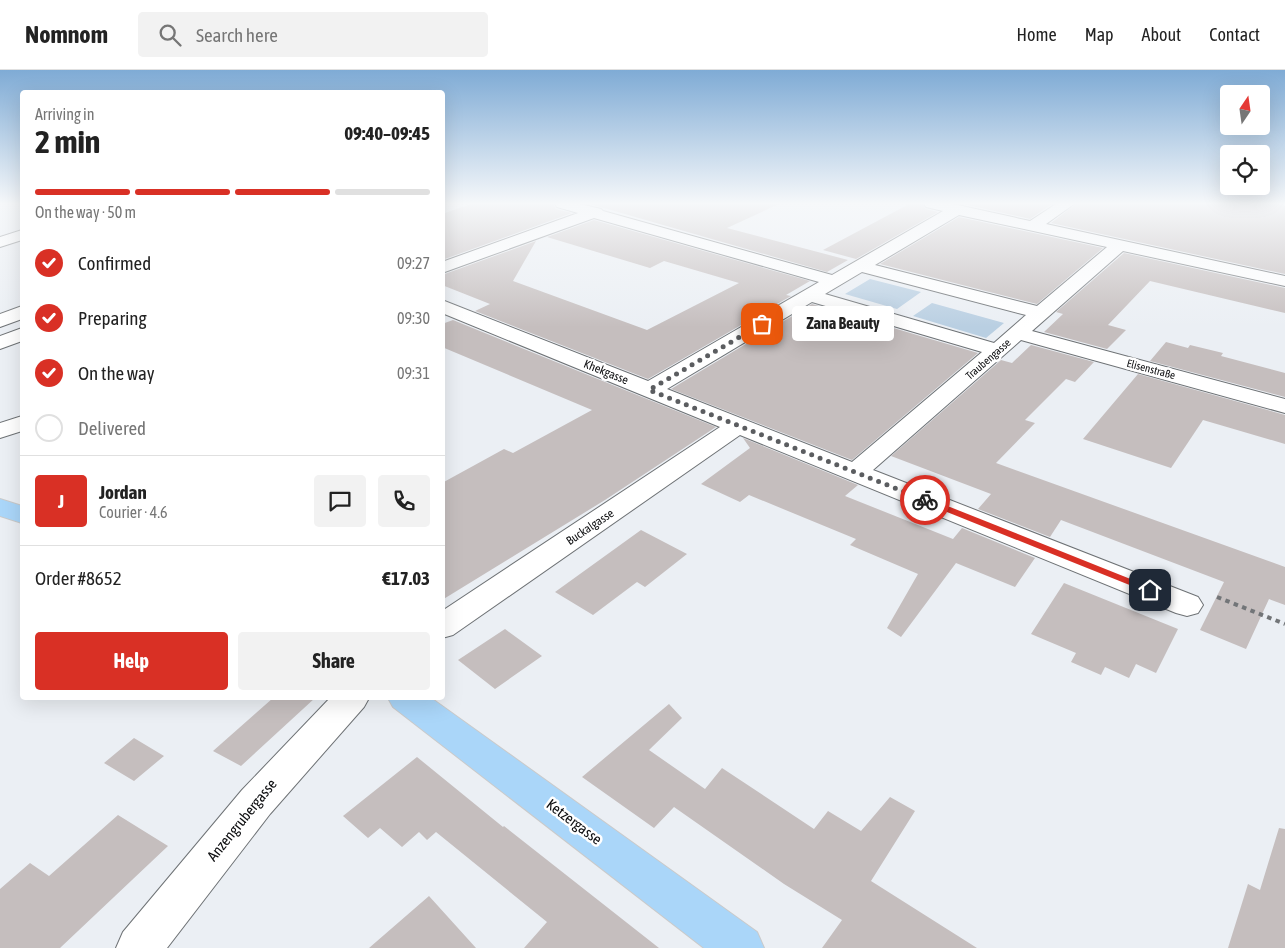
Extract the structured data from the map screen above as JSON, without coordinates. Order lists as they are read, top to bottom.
{
  "streets": {
    "main road": ["Ketzergasse"],
    "street": [
      "Traubengasse",
      "Elisenstraße",
      "Khekgasse",
      "Buckalgasse",
      "Anzengrubergasse"
    ]
  },
  "crossings": [
    ["Traubengasse", "Elisenstraße"],
    ["Traubengasse", "Khekgasse"],
    ["Khekgasse", "Buckalgasse"]
  ],
  "places": ["Zana Beauty"],
  "north": "top",
  "page": {
    "header": "Nomnom",
    "search": "Search here",
    "nav": [
      "Home",
      "Map",
      "About",
      "Contact"
    ],
    "heading": ["2 min", "Arriving in", "09:40–09:45"],
    "panel": [
      "Jordan",
      "Courier · 4.6",
      "Order #8652",
      "€17.03"
    ],
    "bar": "On the way · 50 m",
    "list": [
      ["Confirmed", "09:27"],
      ["Preparing", "09:30"],
      ["On the way", "09:31"],
      "Delivered"
    ],
    "bubble": "Zana Beauty",
    "round": "J",
    "buttons": ["Help", "Share"]
  }
}
